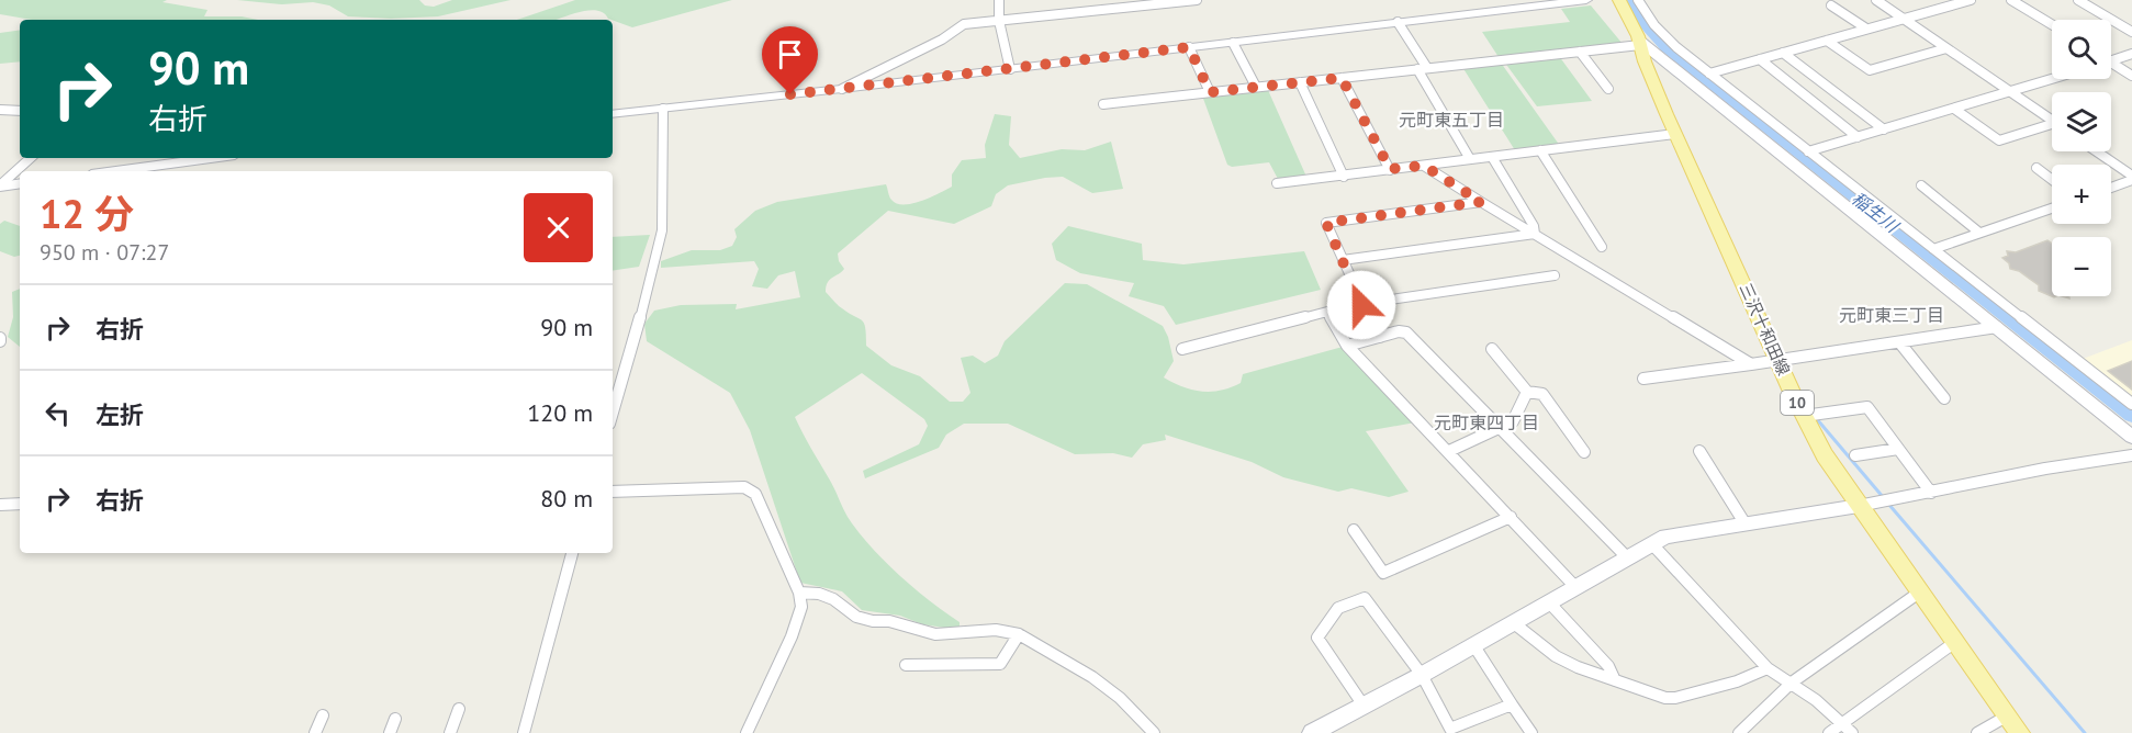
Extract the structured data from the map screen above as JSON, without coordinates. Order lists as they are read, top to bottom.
{
  "streets": {
    "main road": ["三沢十和田線", "10"]
  },
  "crossings": [
    ["三沢十和田線", "10"]
  ],
  "districts": ["元町東五丁目", "元町東三丁目", "元町東四丁目"],
  "water": ["稲生川"],
  "page": {
    "map_buttons": ["+", "−"],
    "turn": ["90 m", "右折"],
    "heading": ["12 分", "950 m · 07:27"],
    "list": [
      {
        "name": "右折",
        "value": "90 m"
      },
      {
        "name": "左折",
        "value": "120 m"
      },
      {
        "name": "右折",
        "value": "80 m"
      }
    ]
  }
}
